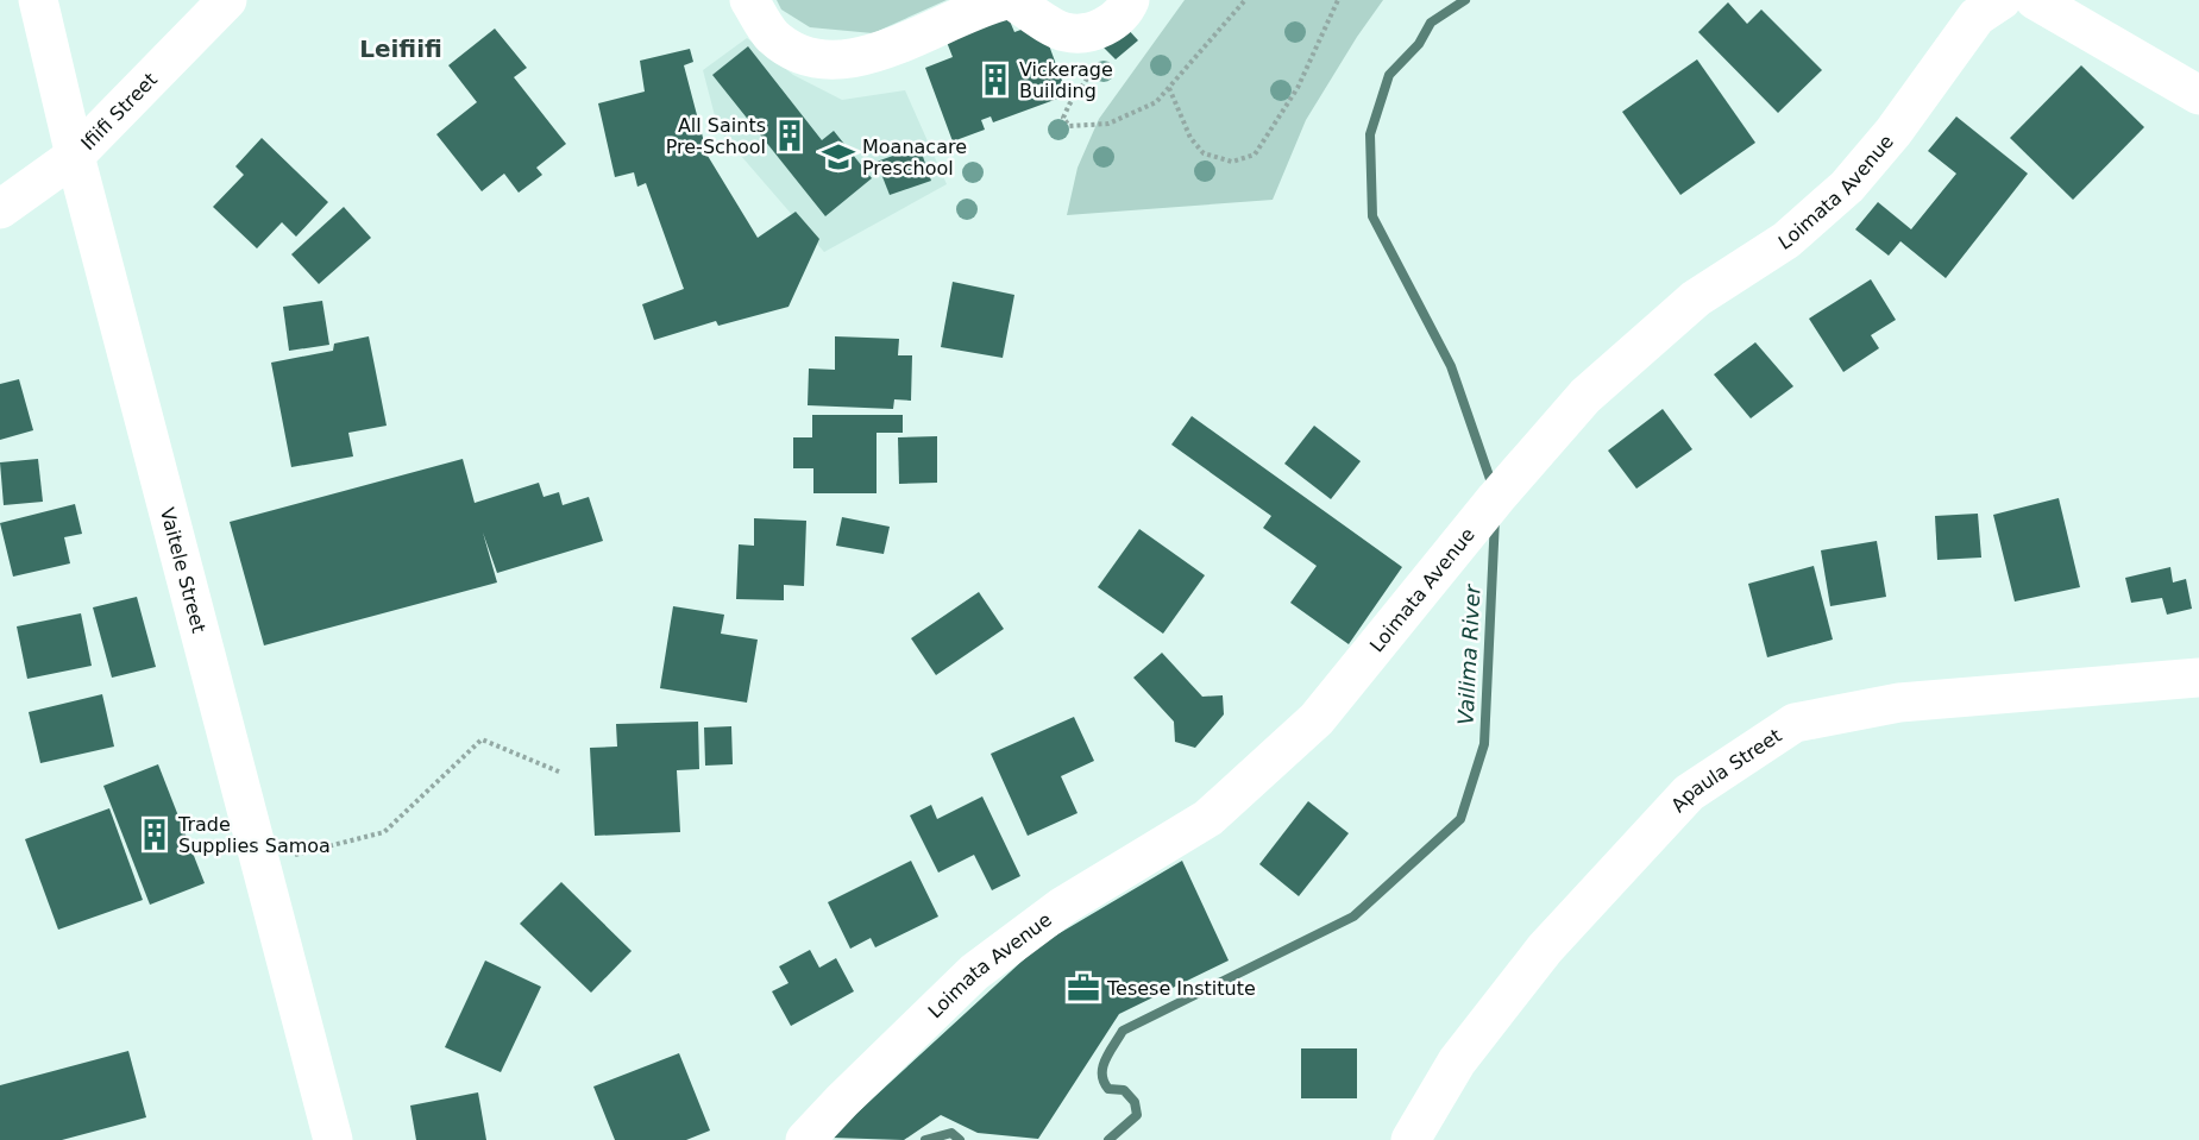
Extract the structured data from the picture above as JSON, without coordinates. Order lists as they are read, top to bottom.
{
  "streets": {
    "street": [
      "Ifiifi Street",
      "Loimata Avenue",
      "Vaitele Street",
      "Apaula Street"
    ]
  },
  "crossings": [
    ["Ifiifi Street", "Vaitele Street"]
  ],
  "districts": ["Leifiifi"],
  "water": ["Vailima River"],
  "places": {
    "building": ["Vickerage Building", "All Saints Pre-School", "Trade Supplies Samoa"],
    "school or university": ["Moanacare Preschool"],
    "office": ["Tesese Institute"]
  }
}
